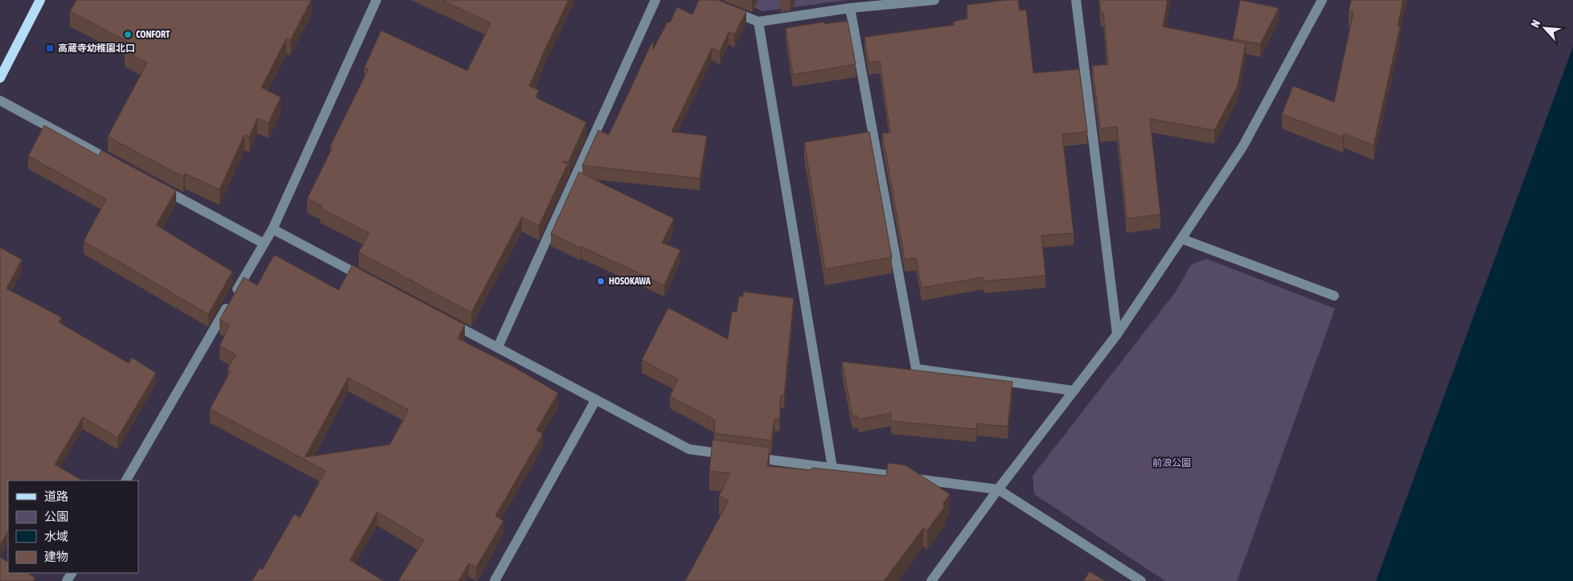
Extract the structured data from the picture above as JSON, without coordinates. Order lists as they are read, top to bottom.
{
  "parks": ["前浪公園"],
  "places": {
    "other": ["CONFORT", "HOSOKAWA"],
    "transit": ["高蔵寺幼稚園北口"]
  },
  "legend": [
    "道路",
    "公園",
    "水域",
    "建物"
  ],
  "north": "top left"
}
